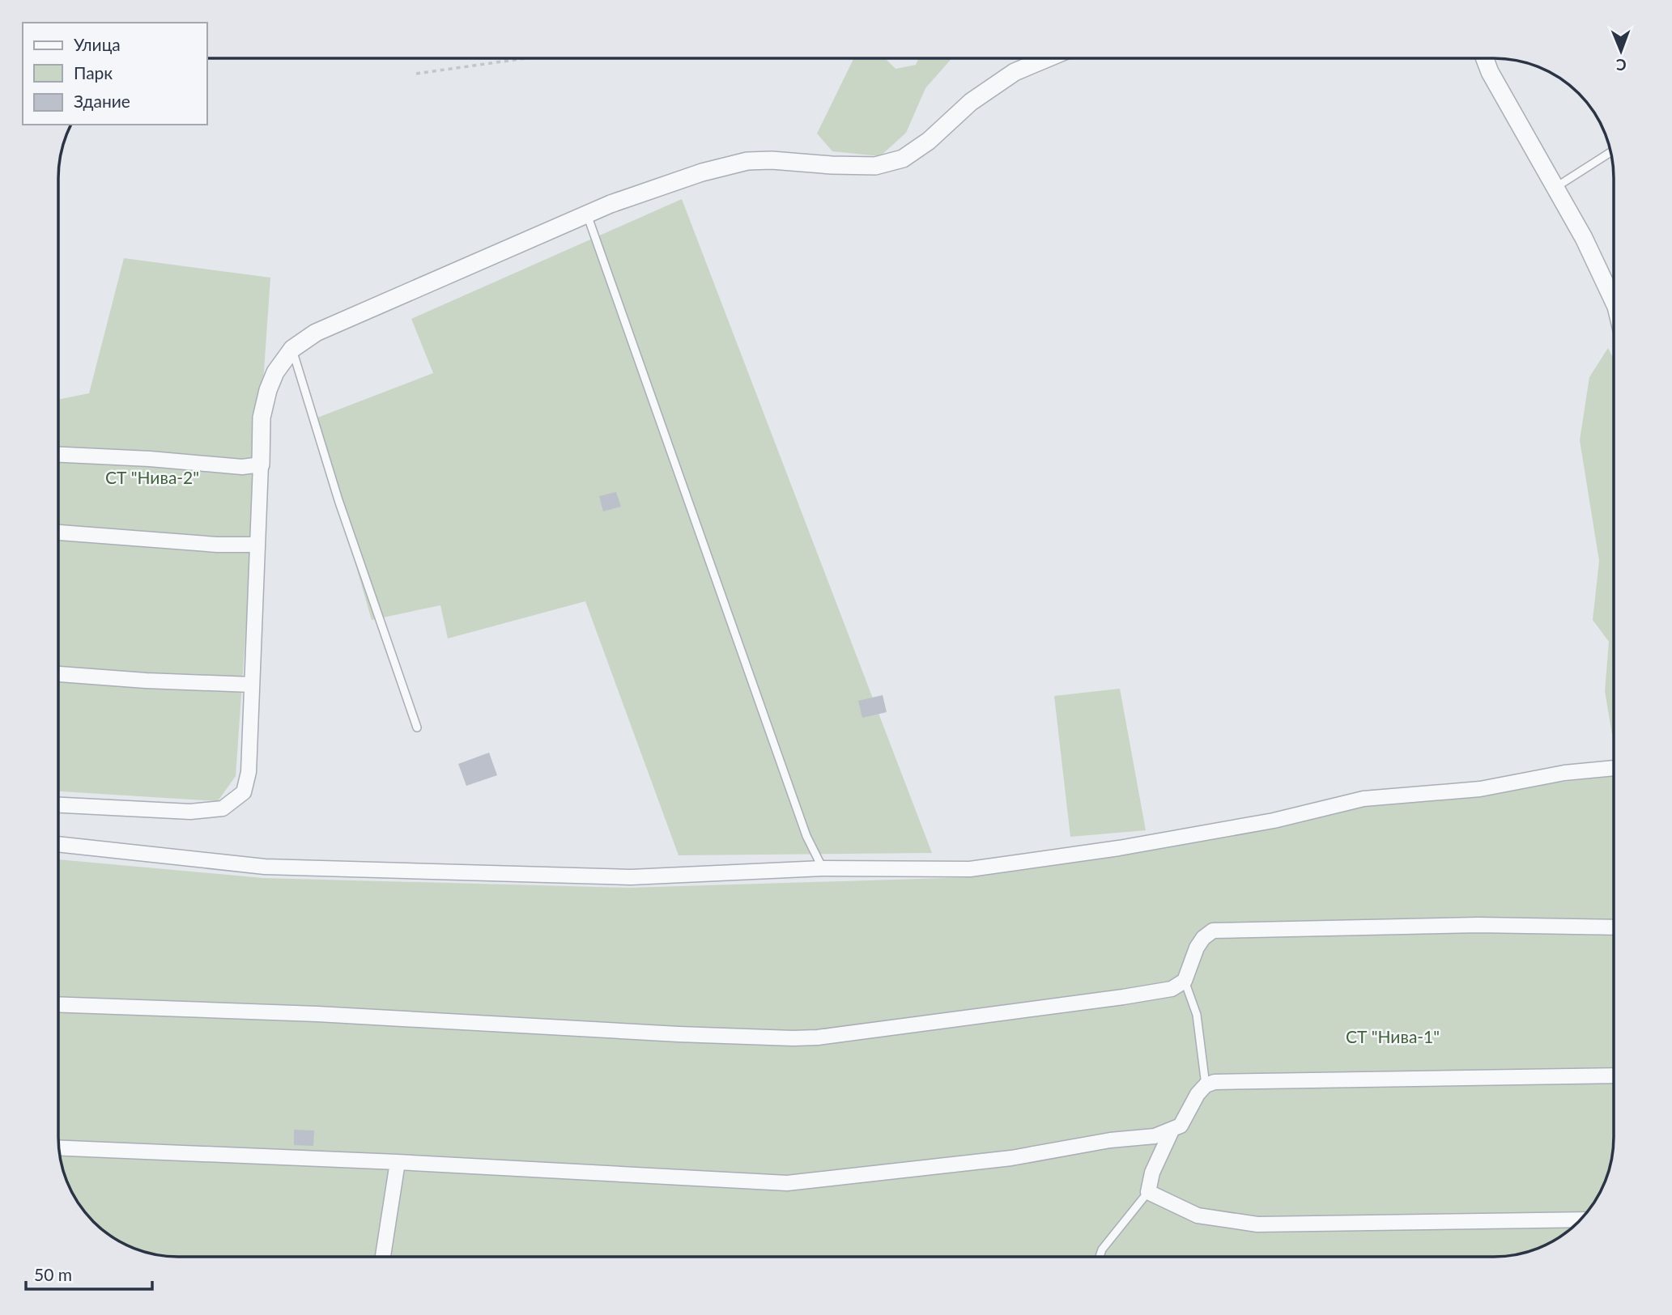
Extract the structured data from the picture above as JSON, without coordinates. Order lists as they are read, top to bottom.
{
  "parks": ["СТ \"Нива-2\"", "СТ \"Нива-1\""],
  "legend": ["Улица", "Парк", "Здание"],
  "scale_bar": "50 m",
  "north": "bottom"
}
